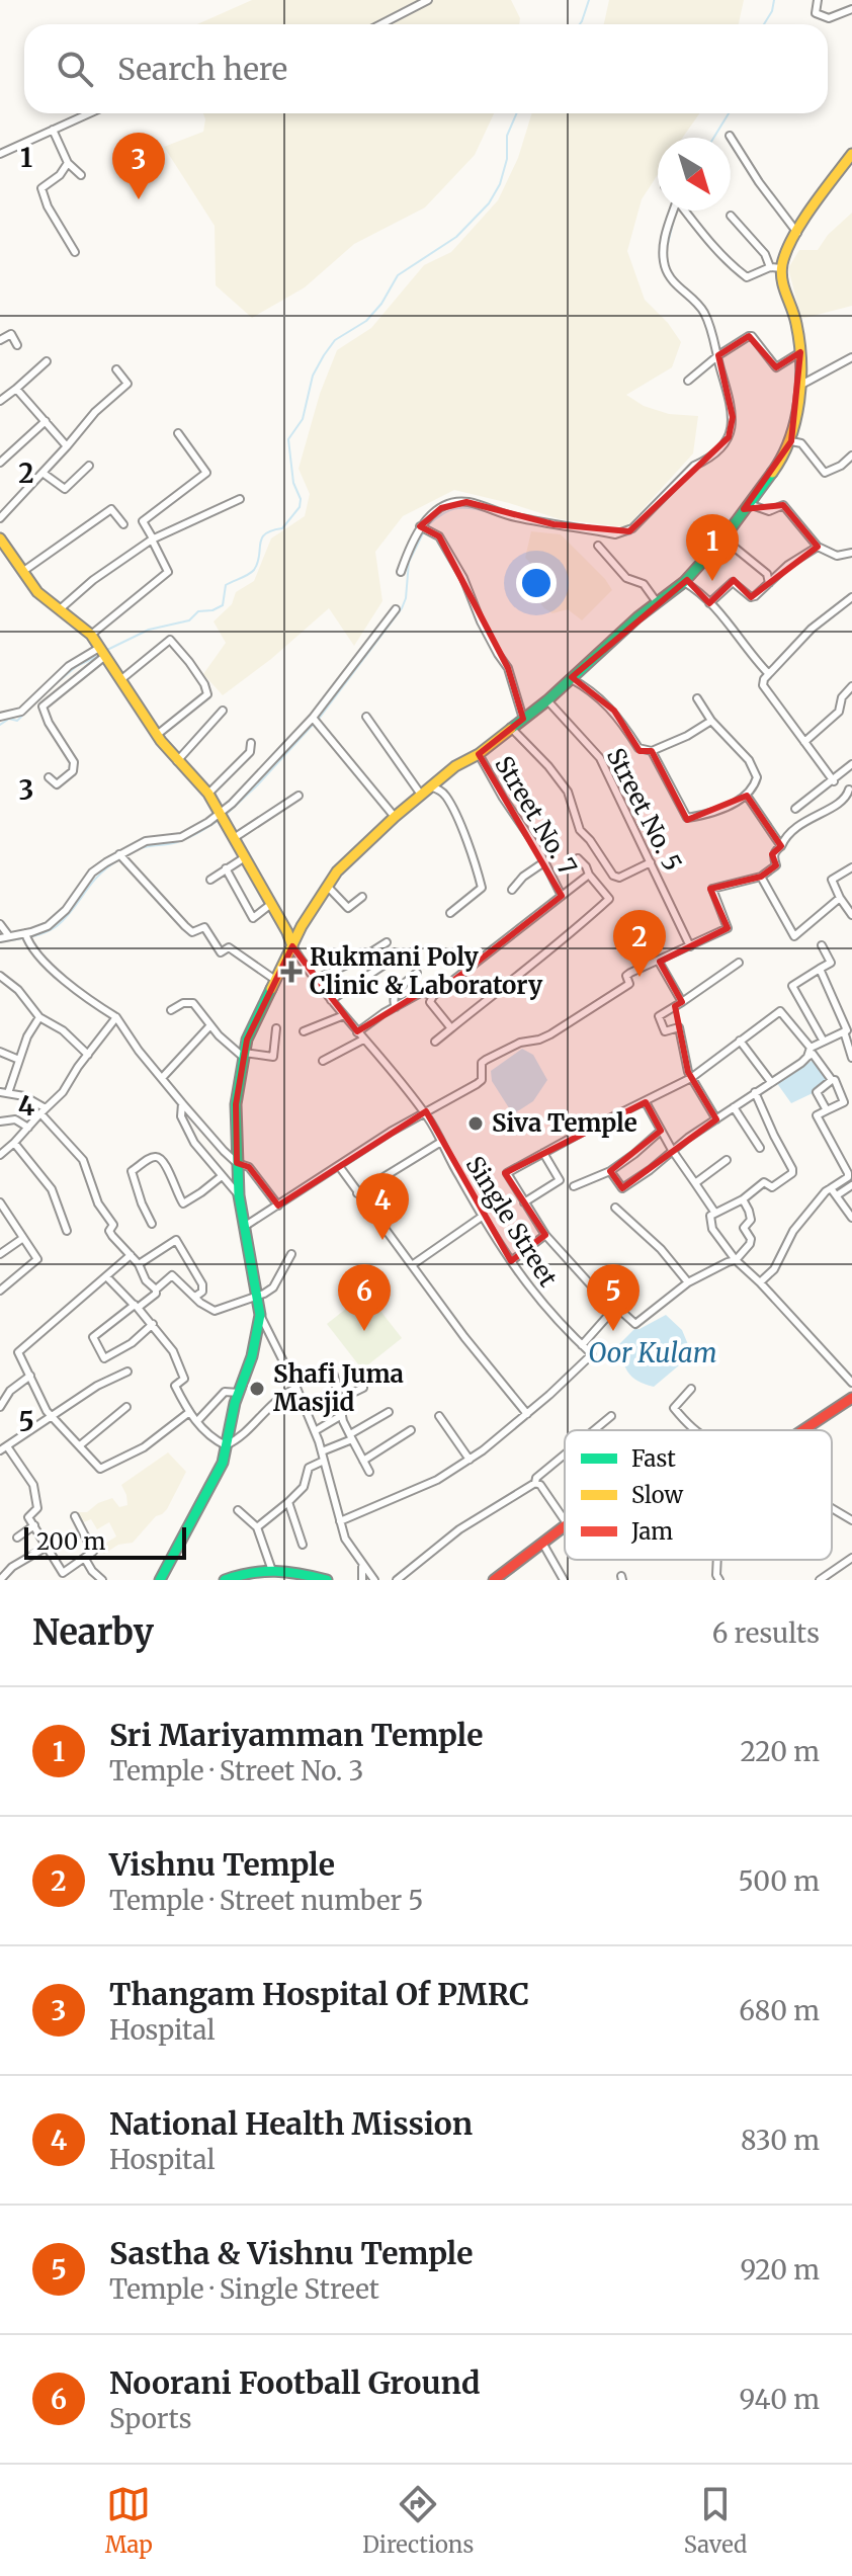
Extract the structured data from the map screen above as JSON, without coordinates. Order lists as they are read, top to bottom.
{
  "streets": {
    "street": ["Street No. 5", "Street No. 7", "Single Street"]
  },
  "water": ["Oor Kulam"],
  "places": {
    "health": ["Rukmani Poly Clinic & Laboratory"],
    "other": ["Siva Temple", "Shafi Juma Masjid"]
  },
  "legend": ["Fast", "Slow", "Jam"],
  "scale_bar": "200 m",
  "north": "bottom right",
  "page": {
    "search": "Search here",
    "pins": [
      "3",
      "1",
      "2",
      "4",
      "5",
      "6"
    ],
    "scale": "200 m",
    "heading": ["Nearby", "6 results"],
    "list": [
      {
        "mark": "1",
        "name": "Sri Mariyamman Temple",
        "note": "Temple · Street No. 3",
        "value": "220 m"
      },
      {
        "mark": "2",
        "name": "Vishnu Temple",
        "note": "Temple · Street number 5",
        "value": "500 m"
      },
      {
        "mark": "3",
        "name": "Thangam Hospital Of PMRC",
        "note": "Hospital",
        "value": "680 m"
      },
      {
        "mark": "4",
        "name": "National Health Mission",
        "note": "Hospital",
        "value": "830 m"
      },
      {
        "mark": "5",
        "name": "Sastha & Vishnu Temple",
        "note": "Temple · Single Street",
        "value": "920 m"
      },
      {
        "mark": "6",
        "name": "Noorani Football Ground",
        "note": "Sports",
        "value": "940 m"
      }
    ],
    "nav": ["Map", "Directions", "Saved"]
  },
  "grid": {
    "rows": [
      "1",
      "2",
      "3",
      "4",
      "5"
    ]
  }
}
